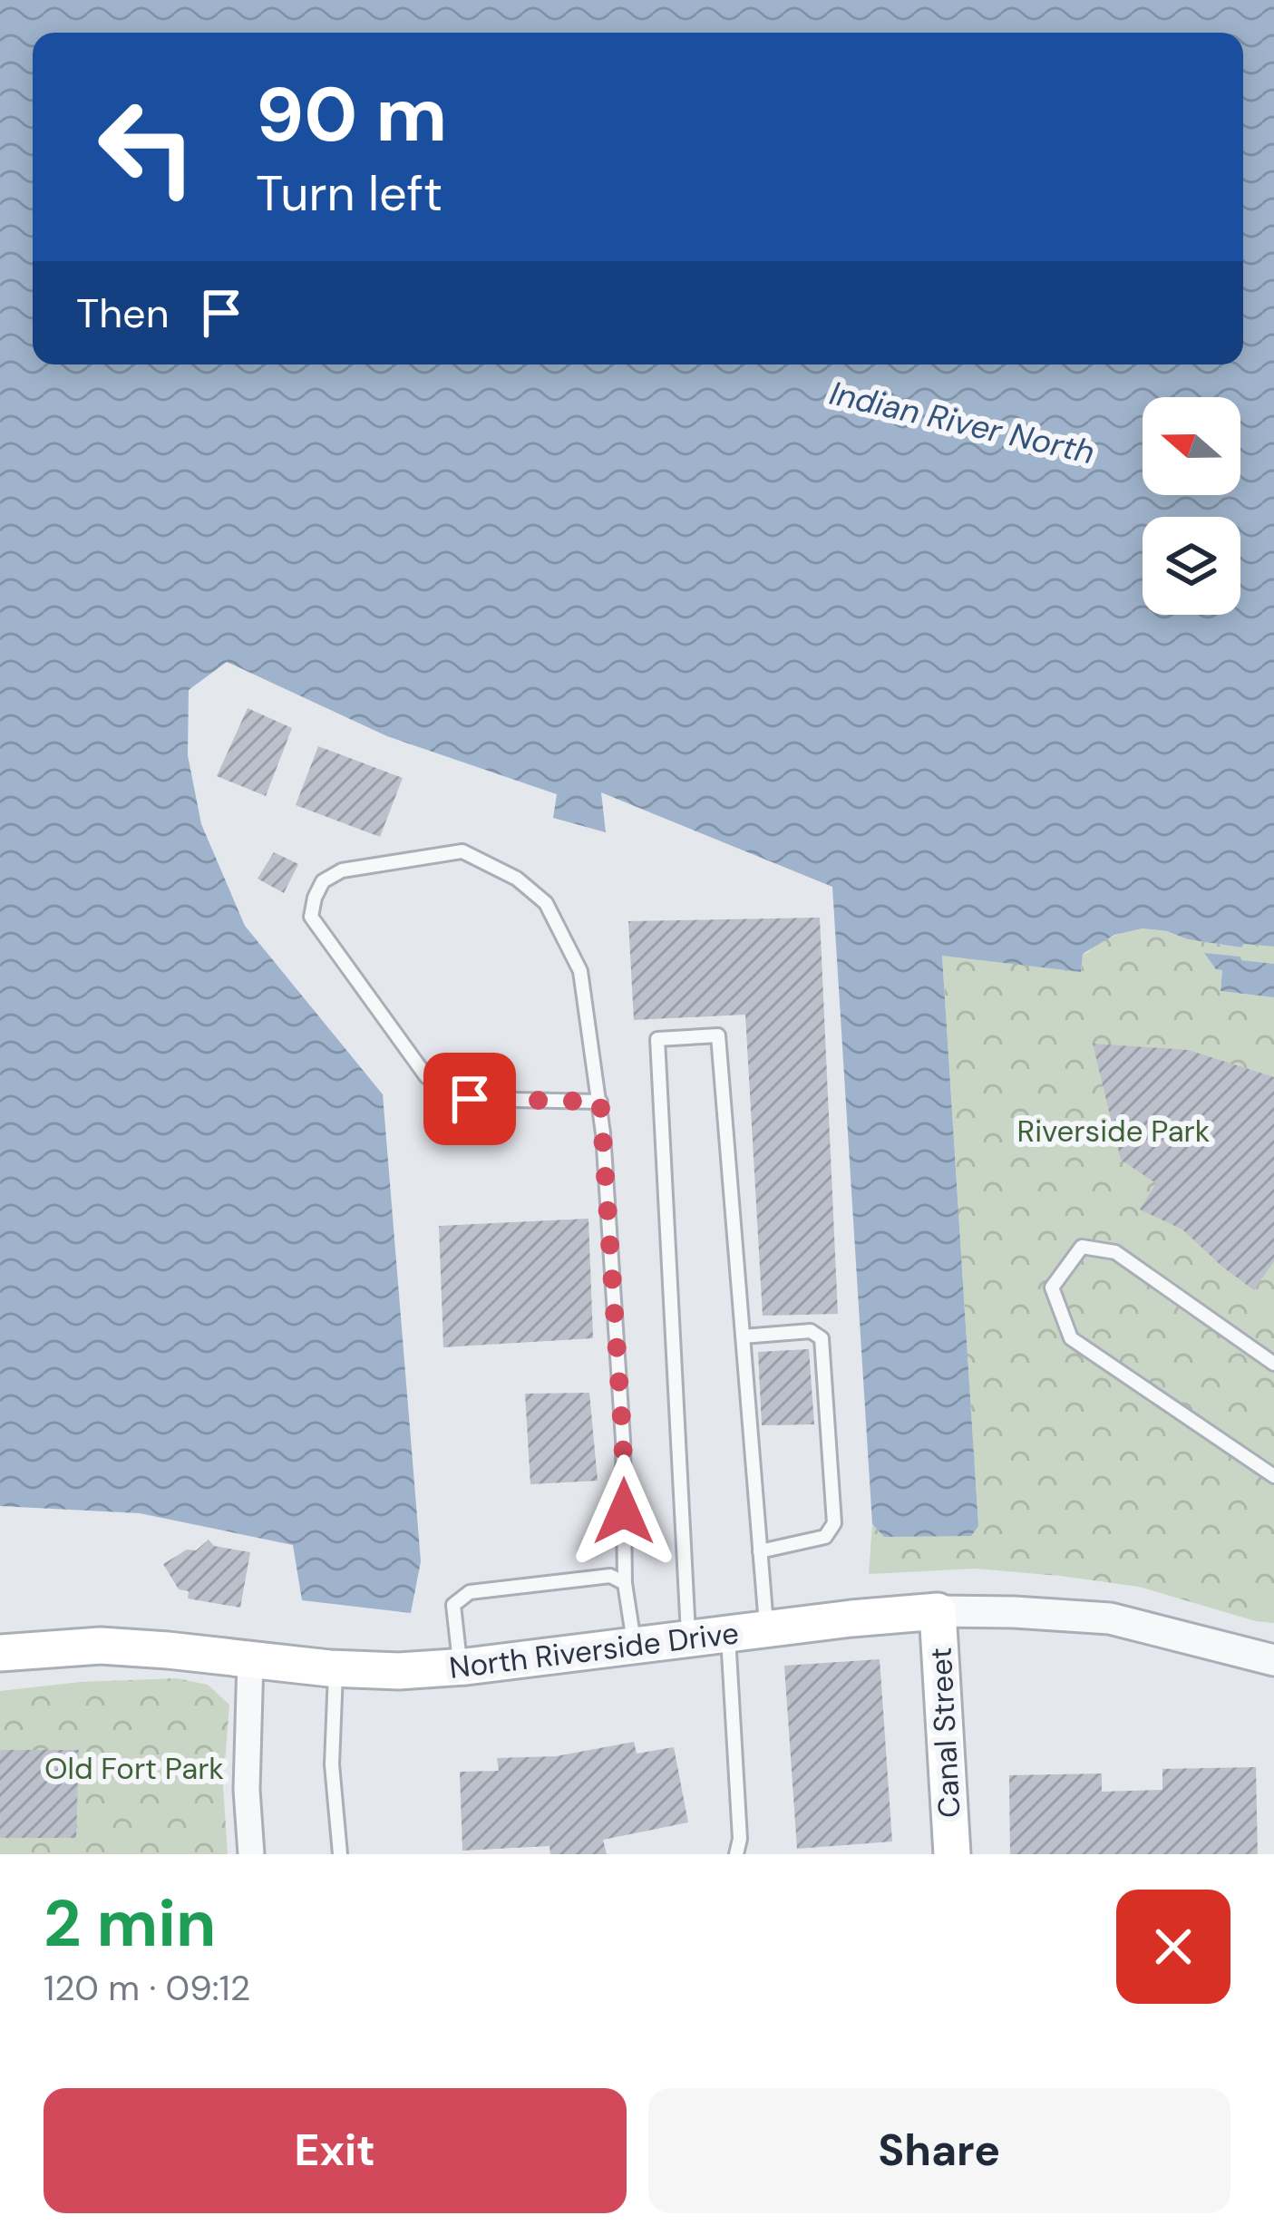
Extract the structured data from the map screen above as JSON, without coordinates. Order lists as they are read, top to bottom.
{
  "streets": {
    "main road": ["North Riverside Drive", "Canal Street"]
  },
  "crossings": [
    ["North Riverside Drive", "Canal Street"]
  ],
  "water": ["Indian River North"],
  "parks": ["Riverside Park", "Old Fort Park"],
  "north": "left",
  "page": {
    "turn": ["90 m", "Turn left"],
    "then": "Then",
    "heading": ["2 min", "120 m · 09:12"],
    "buttons": ["Exit", "Share"]
  }
}
